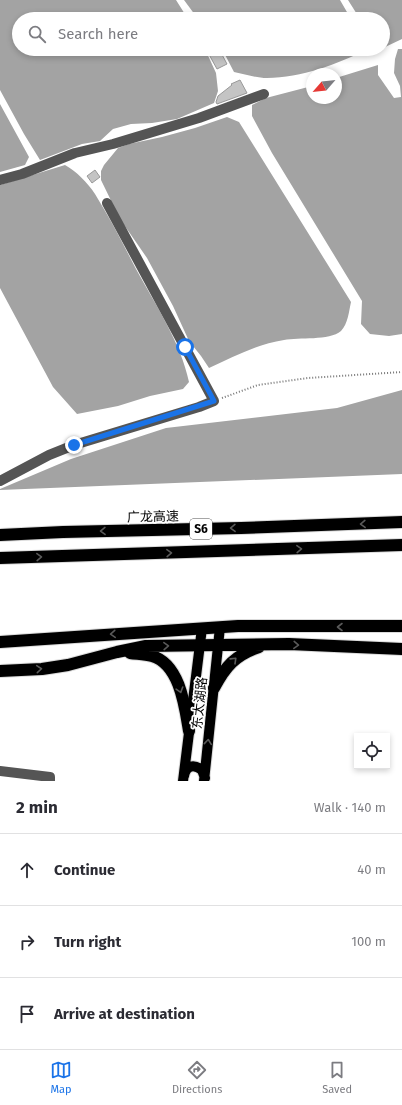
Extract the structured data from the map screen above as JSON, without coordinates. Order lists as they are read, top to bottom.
{
  "streets": {
    "highway": ["广龙高速", "S6"],
    "main road": ["东太湖路"]
  },
  "north": "bottom left",
  "page": {
    "search": "Search here",
    "heading": ["2 min", "Walk · 140 m"],
    "list": [
      ["Continue", "40 m"],
      ["Turn right", "100 m"],
      "Arrive at destination"
    ],
    "nav": ["Map", "Directions", "Saved"]
  }
}
